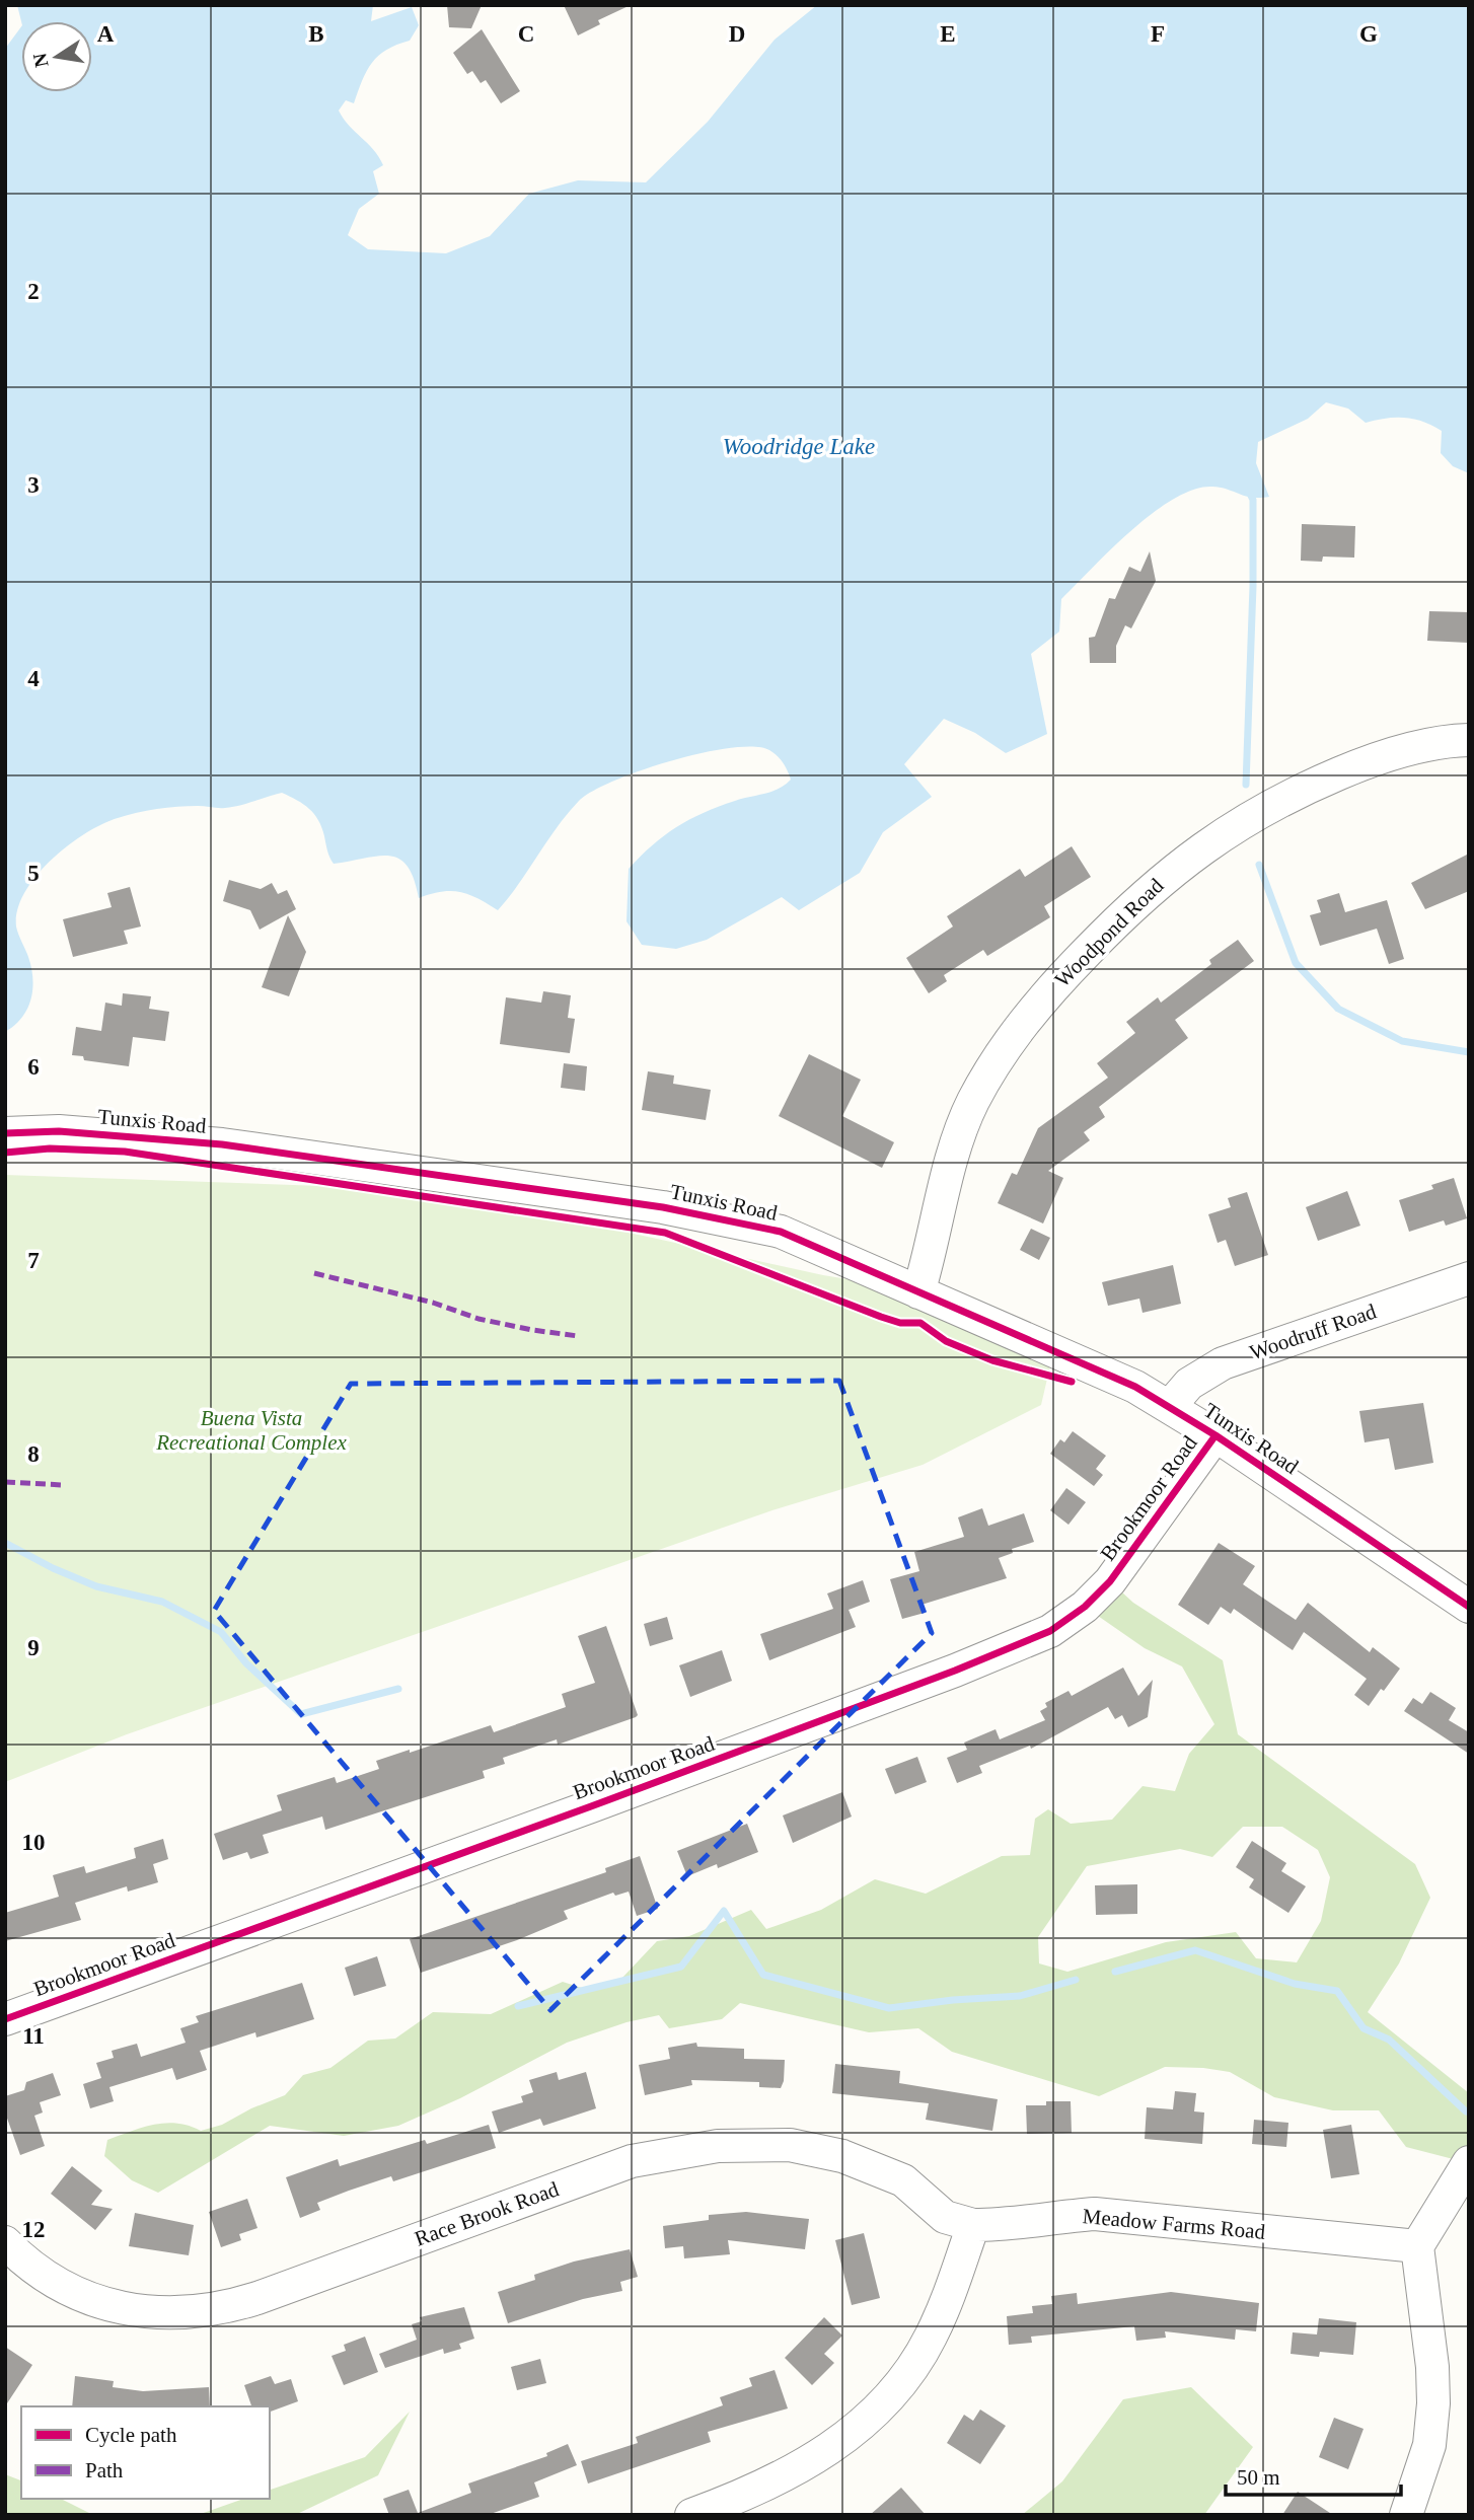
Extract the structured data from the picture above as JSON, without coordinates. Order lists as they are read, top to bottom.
{
  "streets": {
    "street": [
      "Woodpond Road",
      "Tunxis Road",
      "Woodruff Road",
      "Brookmoor Road",
      "Race Brook Road",
      "Meadow Farms Road"
    ]
  },
  "crossings": [
    ["Woodpond Road", "Tunxis Road"],
    ["Tunxis Road", "Woodruff Road"],
    ["Tunxis Road", "Brookmoor Road"],
    ["Race Brook Road", "Meadow Farms Road"]
  ],
  "water": ["Woodridge Lake"],
  "parks": ["Buena Vista Recreational Complex"],
  "legend": ["Cycle path", "Path"],
  "scale_bar": "50 m",
  "north": "left",
  "grid": {
    "columns": [
      "A",
      "B",
      "C",
      "D",
      "E",
      "F",
      "G"
    ],
    "rows": [
      "2",
      "3",
      "4",
      "5",
      "6",
      "7",
      "8",
      "9",
      "10",
      "11",
      "12"
    ]
  }
}
